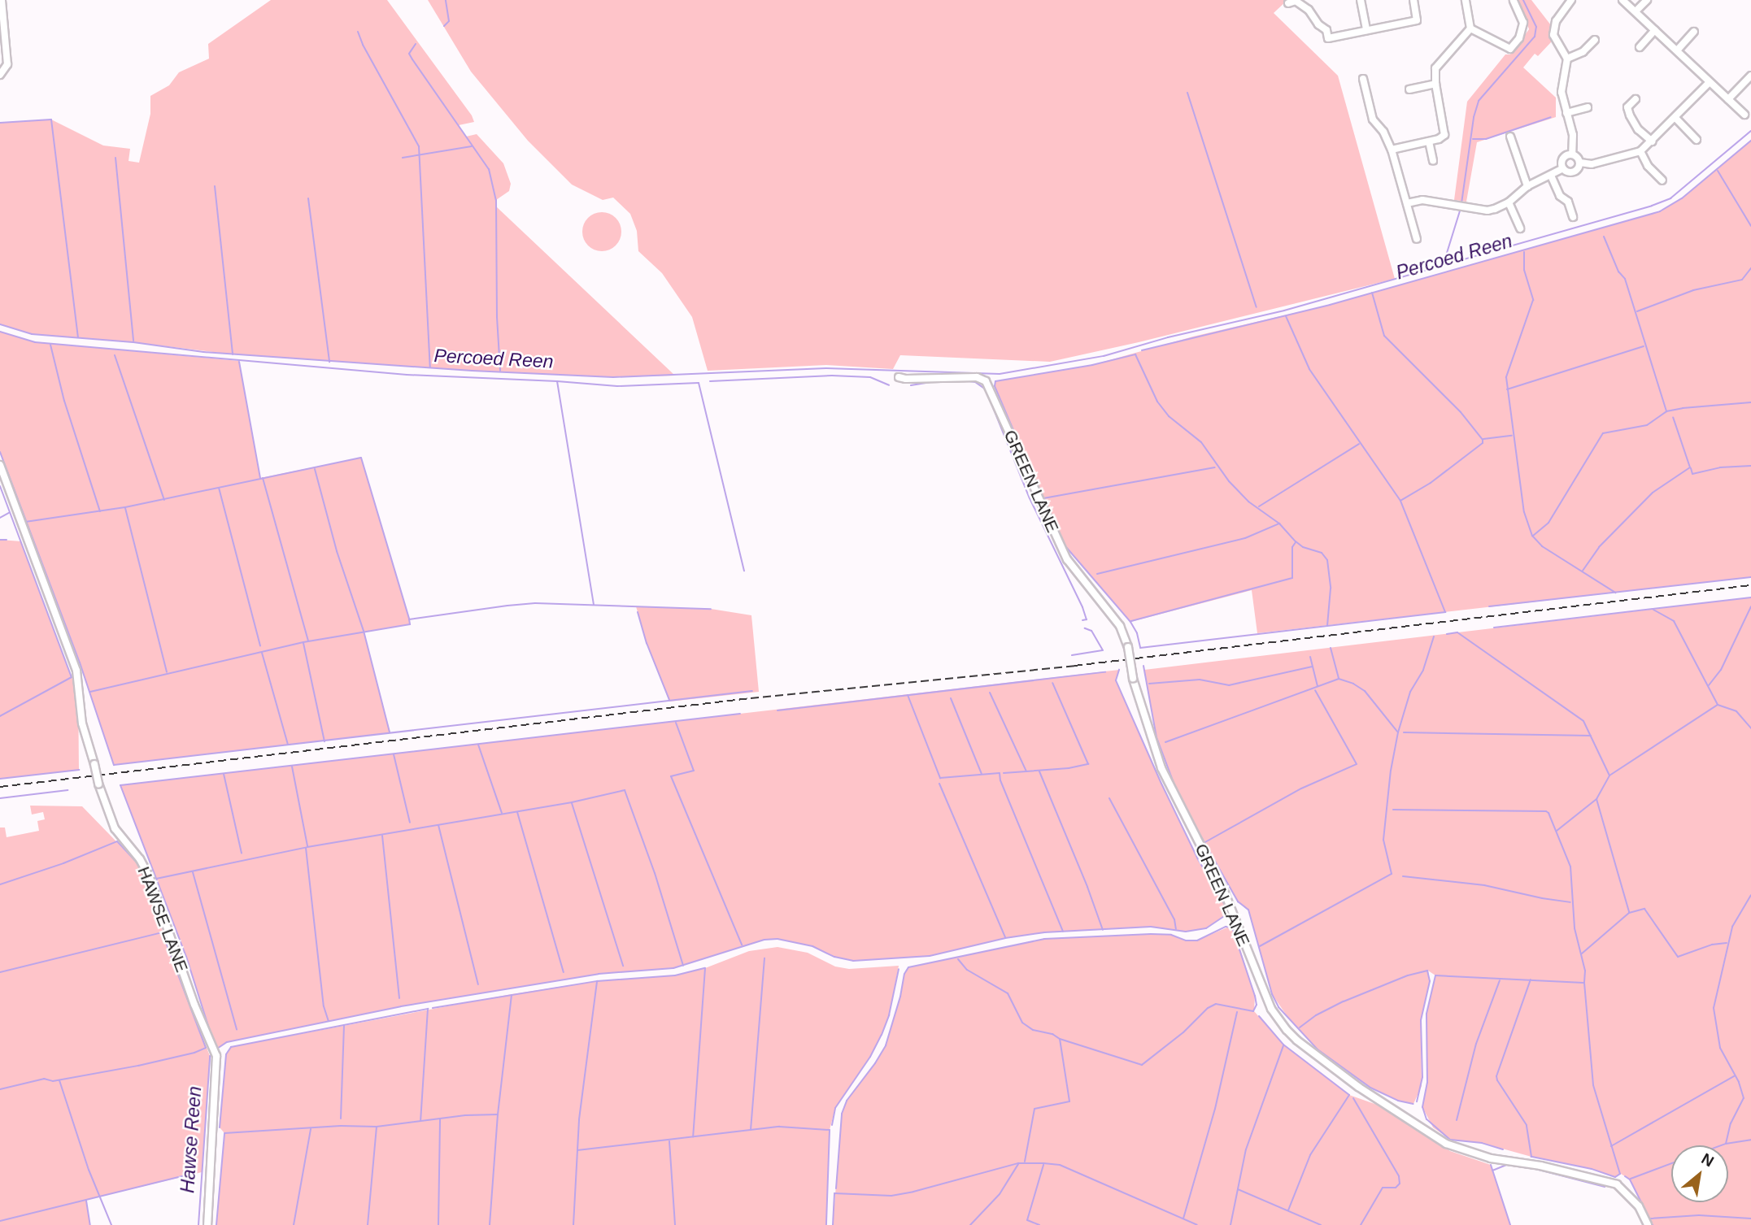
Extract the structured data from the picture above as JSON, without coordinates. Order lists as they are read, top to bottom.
{
  "streets": {
    "street": ["GREEN LANE", "HAWSE LANE"]
  },
  "water": ["Percoed Reen", "Hawse Reen"],
  "north": "top right"
}
